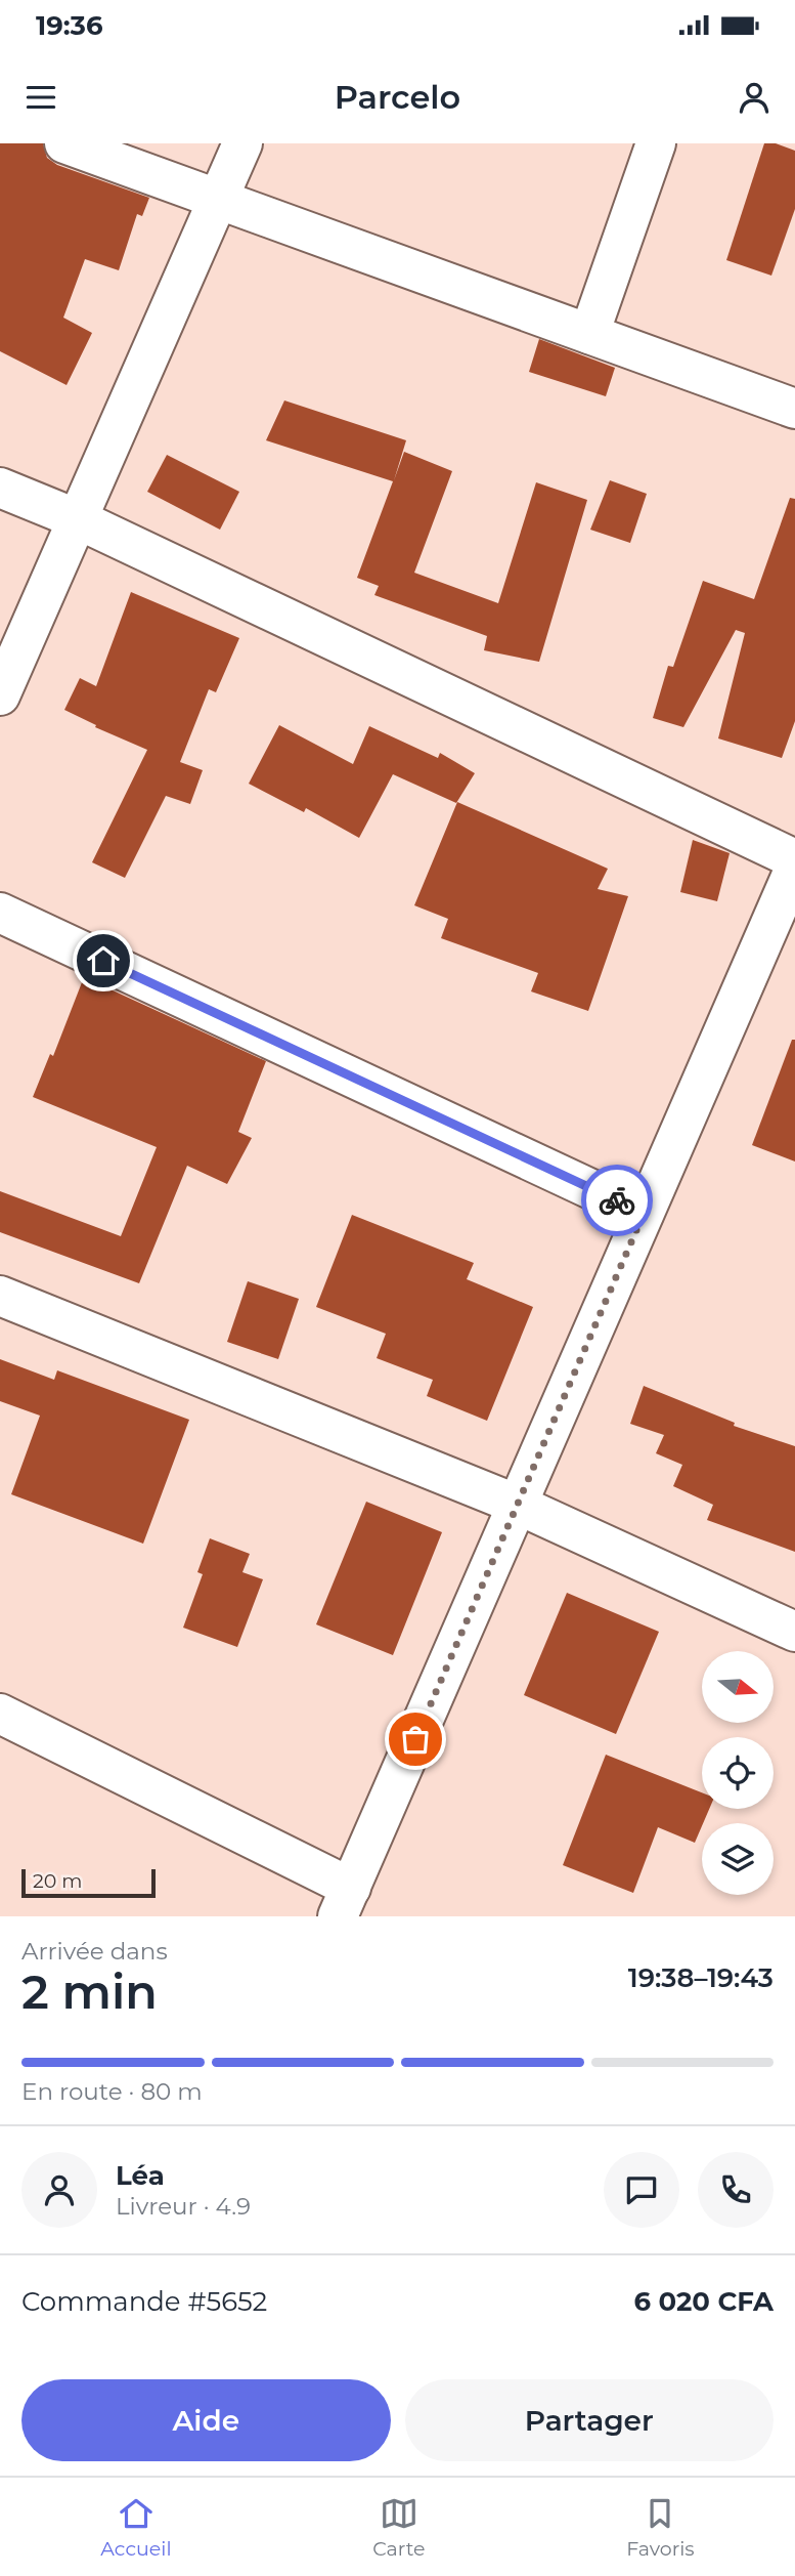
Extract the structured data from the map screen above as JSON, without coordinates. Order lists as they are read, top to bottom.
{
  "scale_bar": "20 m",
  "north": "right",
  "page": {
    "status": "19:36",
    "header": "Parcelo",
    "scale": "20 m",
    "heading": ["2 min", "Arrivée dans", "19:38–19:43"],
    "panel": [
      "Léa",
      "Livreur · 4.9",
      "Commande #5652",
      "6 020 CFA"
    ],
    "bar": "En route · 80 m",
    "buttons": ["Aide", "Partager"],
    "tabs": ["Accueil", "Carte", "Favoris"]
  }
}
